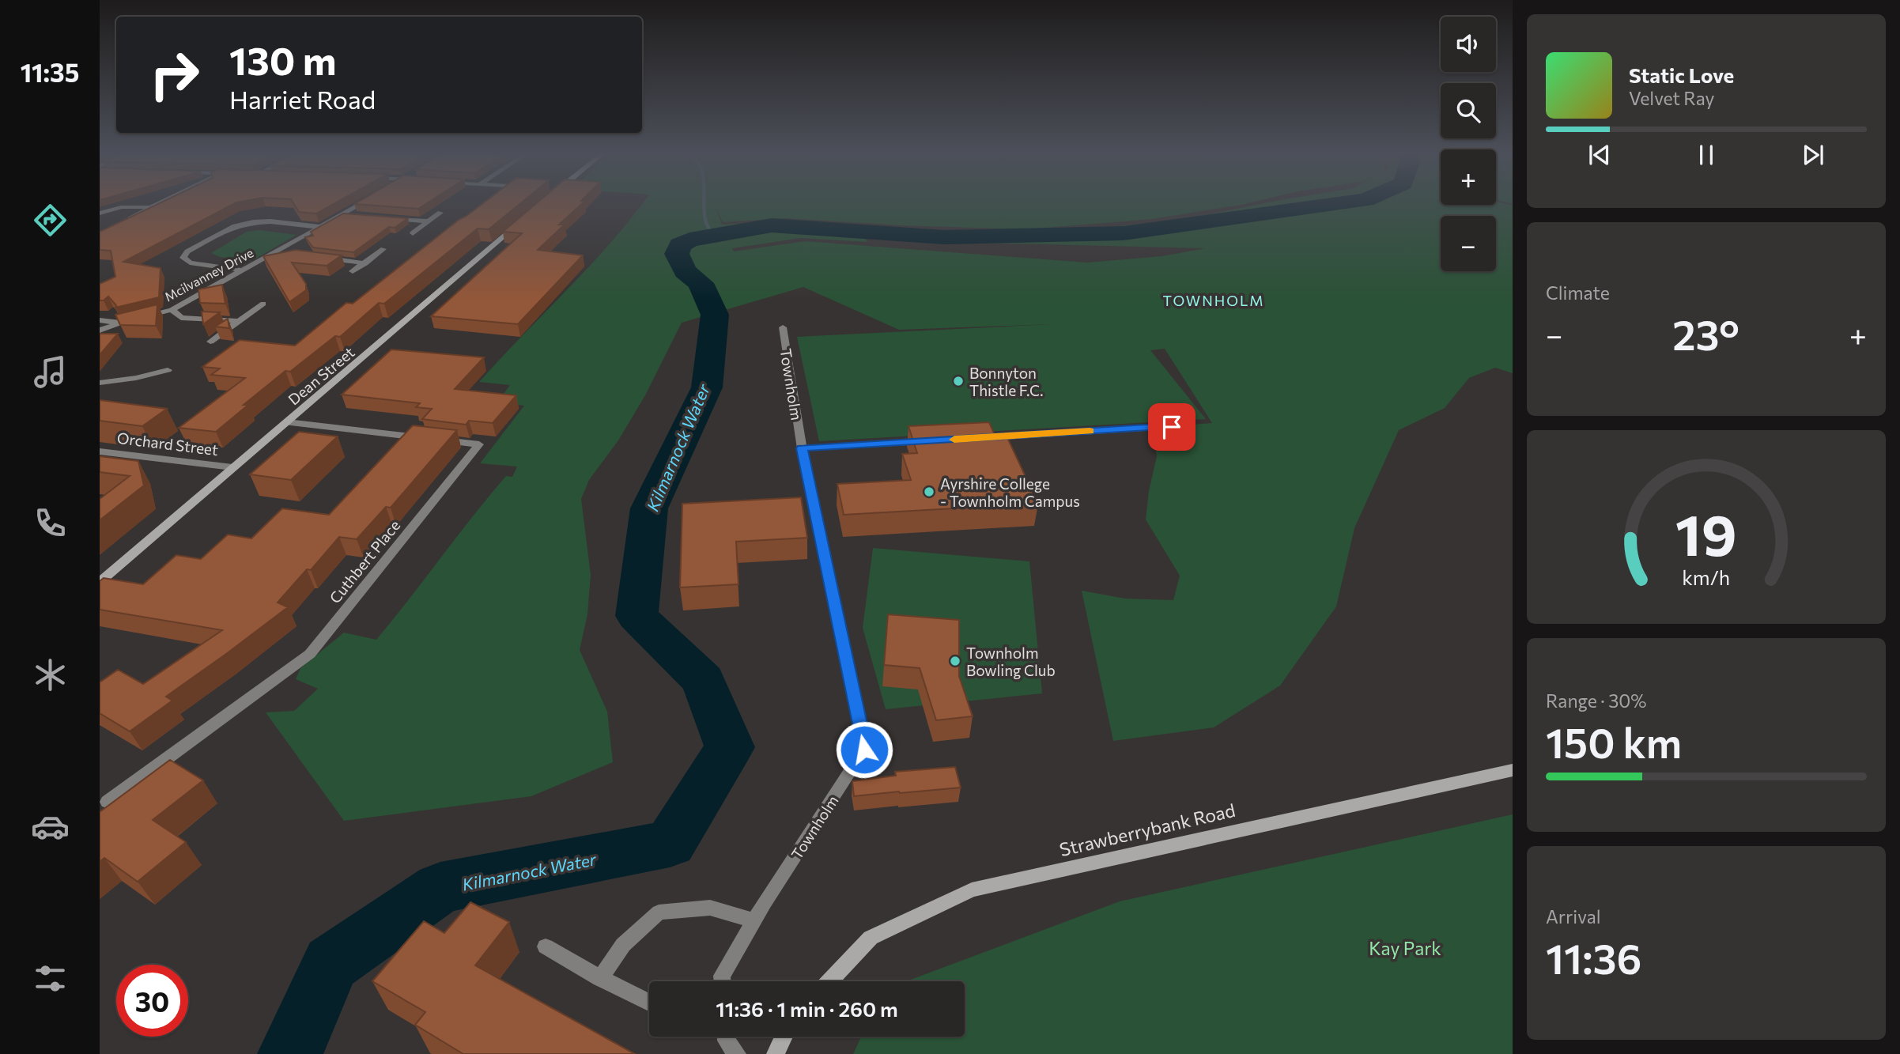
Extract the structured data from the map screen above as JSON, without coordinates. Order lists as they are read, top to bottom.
{
  "streets": {
    "main road": ["Dean Street", "Strawberrybank Road"],
    "street": [
      "Mcilvanney Drive",
      "Townholm",
      "Orchard Street",
      "Cuthbert Place"
    ]
  },
  "crossings": [
    ["Dean Street", "Orchard Street"],
    ["Dean Street", "Cuthbert Place"]
  ],
  "districts": ["TOWNHOLM"],
  "water": ["Kilmarnock Water"],
  "parks": ["Kay Park"],
  "places": ["Bonnyton Thistle F.C.", "Ayrshire College - Townholm Campus", "Townholm Bowling Club"],
  "page": {
    "tabs": "11:35",
    "map_buttons": ["+", "−"],
    "turn": ["130 m", "Harriet Road"],
    "song": ["Static Love", "Velvet Ray"],
    "tile": [
      "Climate",
      ["Range · 30%", "150 km"],
      ["Arrival", "11:36"]
    ],
    "heat": ["−", "23°", "+"],
    "limit": "30",
    "trip": "11:36 · 1 min · 260 m",
    "gauge": ["19", "km/h"]
  }
}
